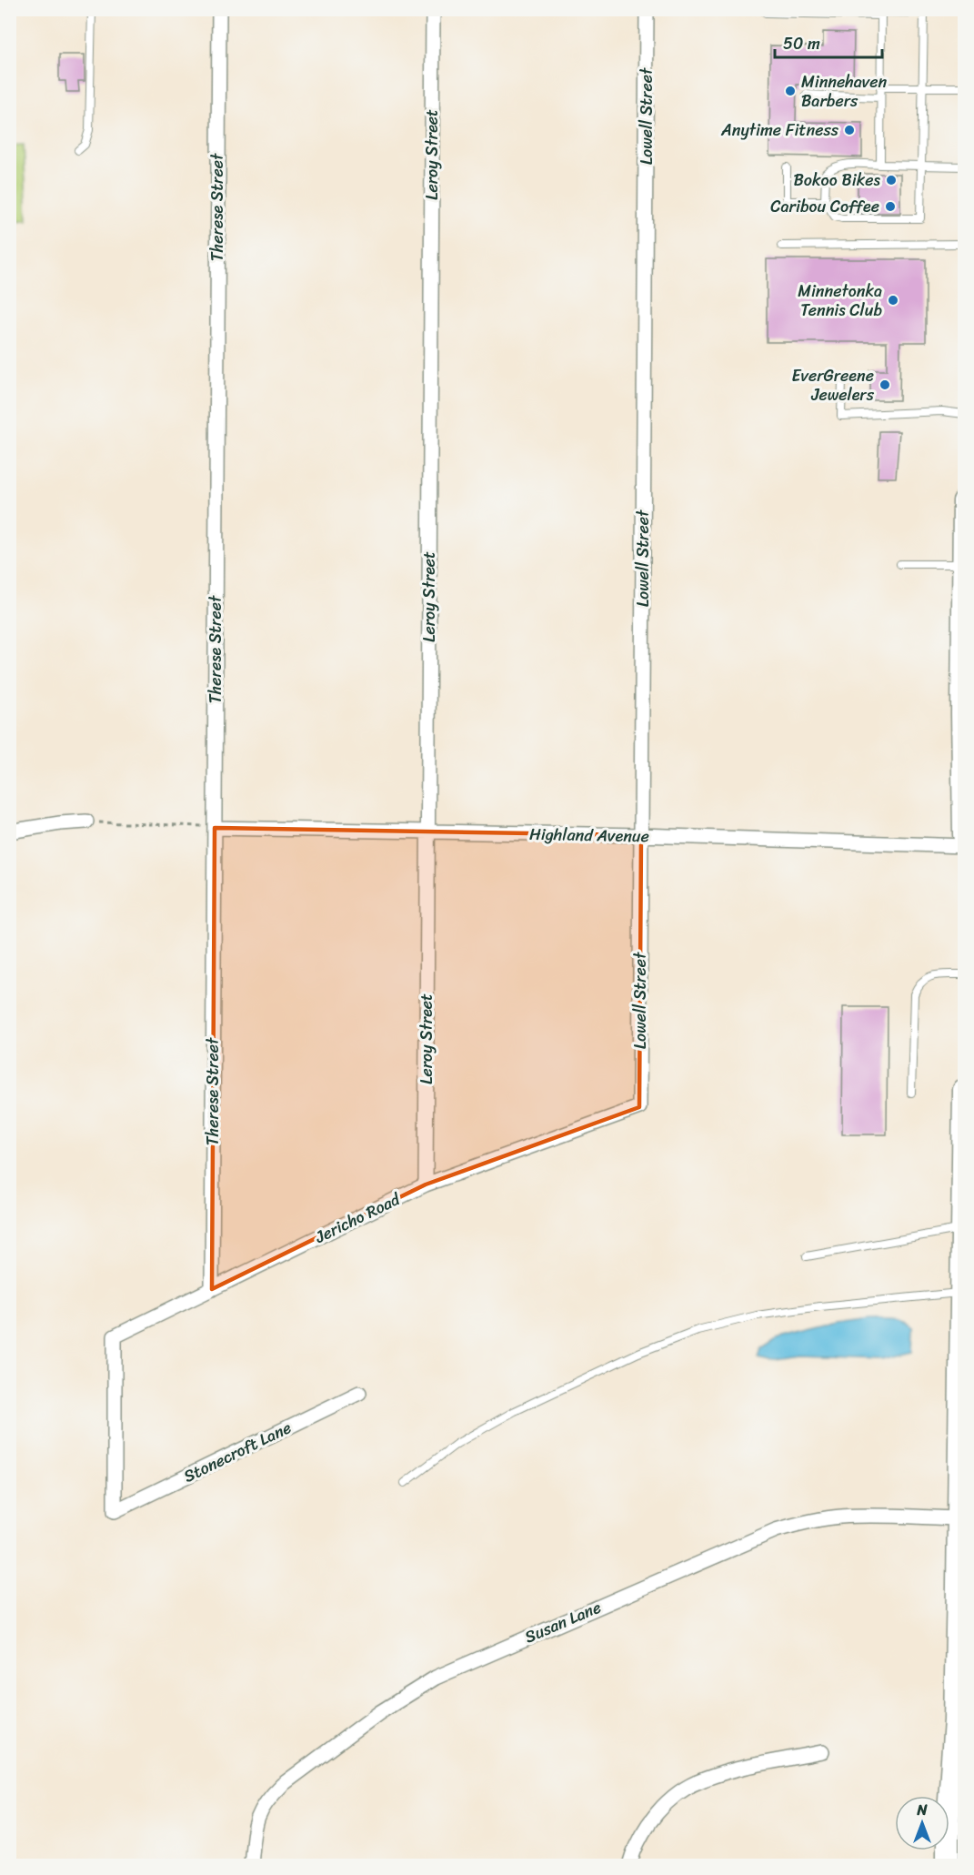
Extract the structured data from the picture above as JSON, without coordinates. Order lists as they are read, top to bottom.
{
  "streets": {
    "street": [
      "Lowell Street",
      "Leroy Street",
      "Therese Street",
      "Highland Avenue",
      "Jericho Road",
      "Stonecroft Lane",
      "Susan Lane"
    ]
  },
  "crossings": [
    ["Lowell Street", "Highland Avenue"],
    ["Lowell Street", "Jericho Road"],
    ["Leroy Street", "Highland Avenue"],
    ["Leroy Street", "Jericho Road"],
    ["Therese Street", "Highland Avenue"],
    ["Therese Street", "Jericho Road"],
    ["Jericho Road", "Stonecroft Lane"]
  ],
  "places": [
    "Minnehaven Barbers",
    "Anytime Fitness",
    "Bokoo Bikes",
    "Caribou Coffee",
    "Minnetonka Tennis Club",
    "EverGreene Jewelers"
  ],
  "scale_bar": "50 m",
  "north": "top"
}
